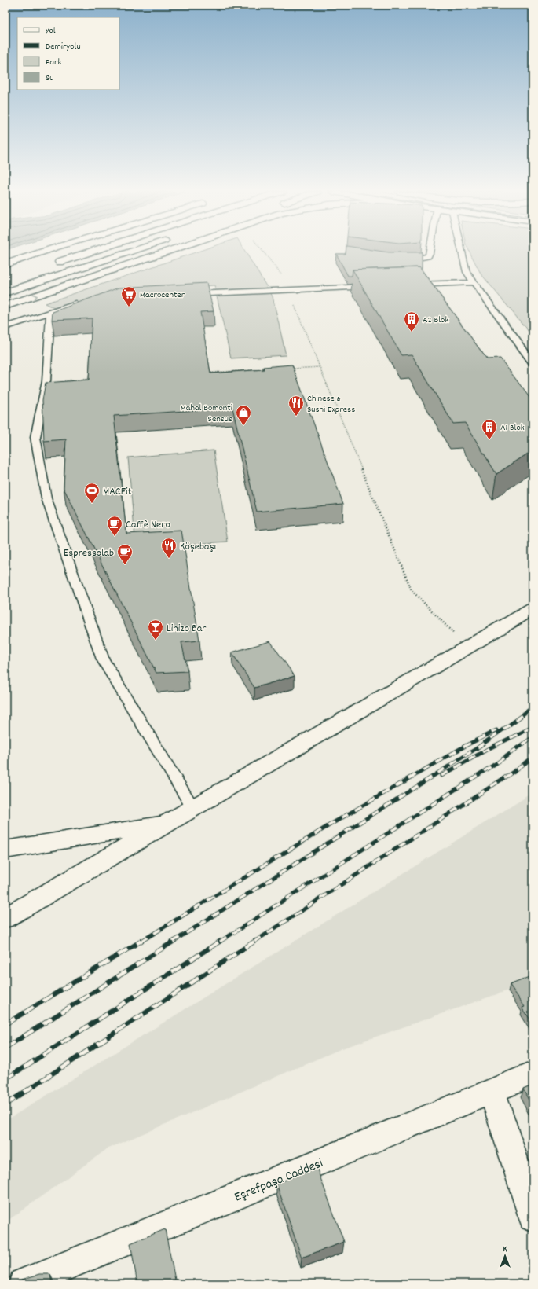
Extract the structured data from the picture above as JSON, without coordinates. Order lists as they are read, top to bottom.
{
  "streets": {
    "main road": ["Eşrefpaşa Caddesi"]
  },
  "places": {
    "supermarket": ["Macrocenter"],
    "building": ["A2 Blok", "A1 Blok"],
    "restaurant": ["Chinese & Sushi Express", "Köşebaşı"],
    "shop": ["Mahal Bomonti Sensus"],
    "sports": ["MACFit"],
    "cafe": ["Caffè Nero", "Espressolab"],
    "bar": ["Linizo Bar"]
  },
  "legend": [
    "Yol",
    "Demiryolu",
    "Park",
    "Su"
  ],
  "north": "top"
}
